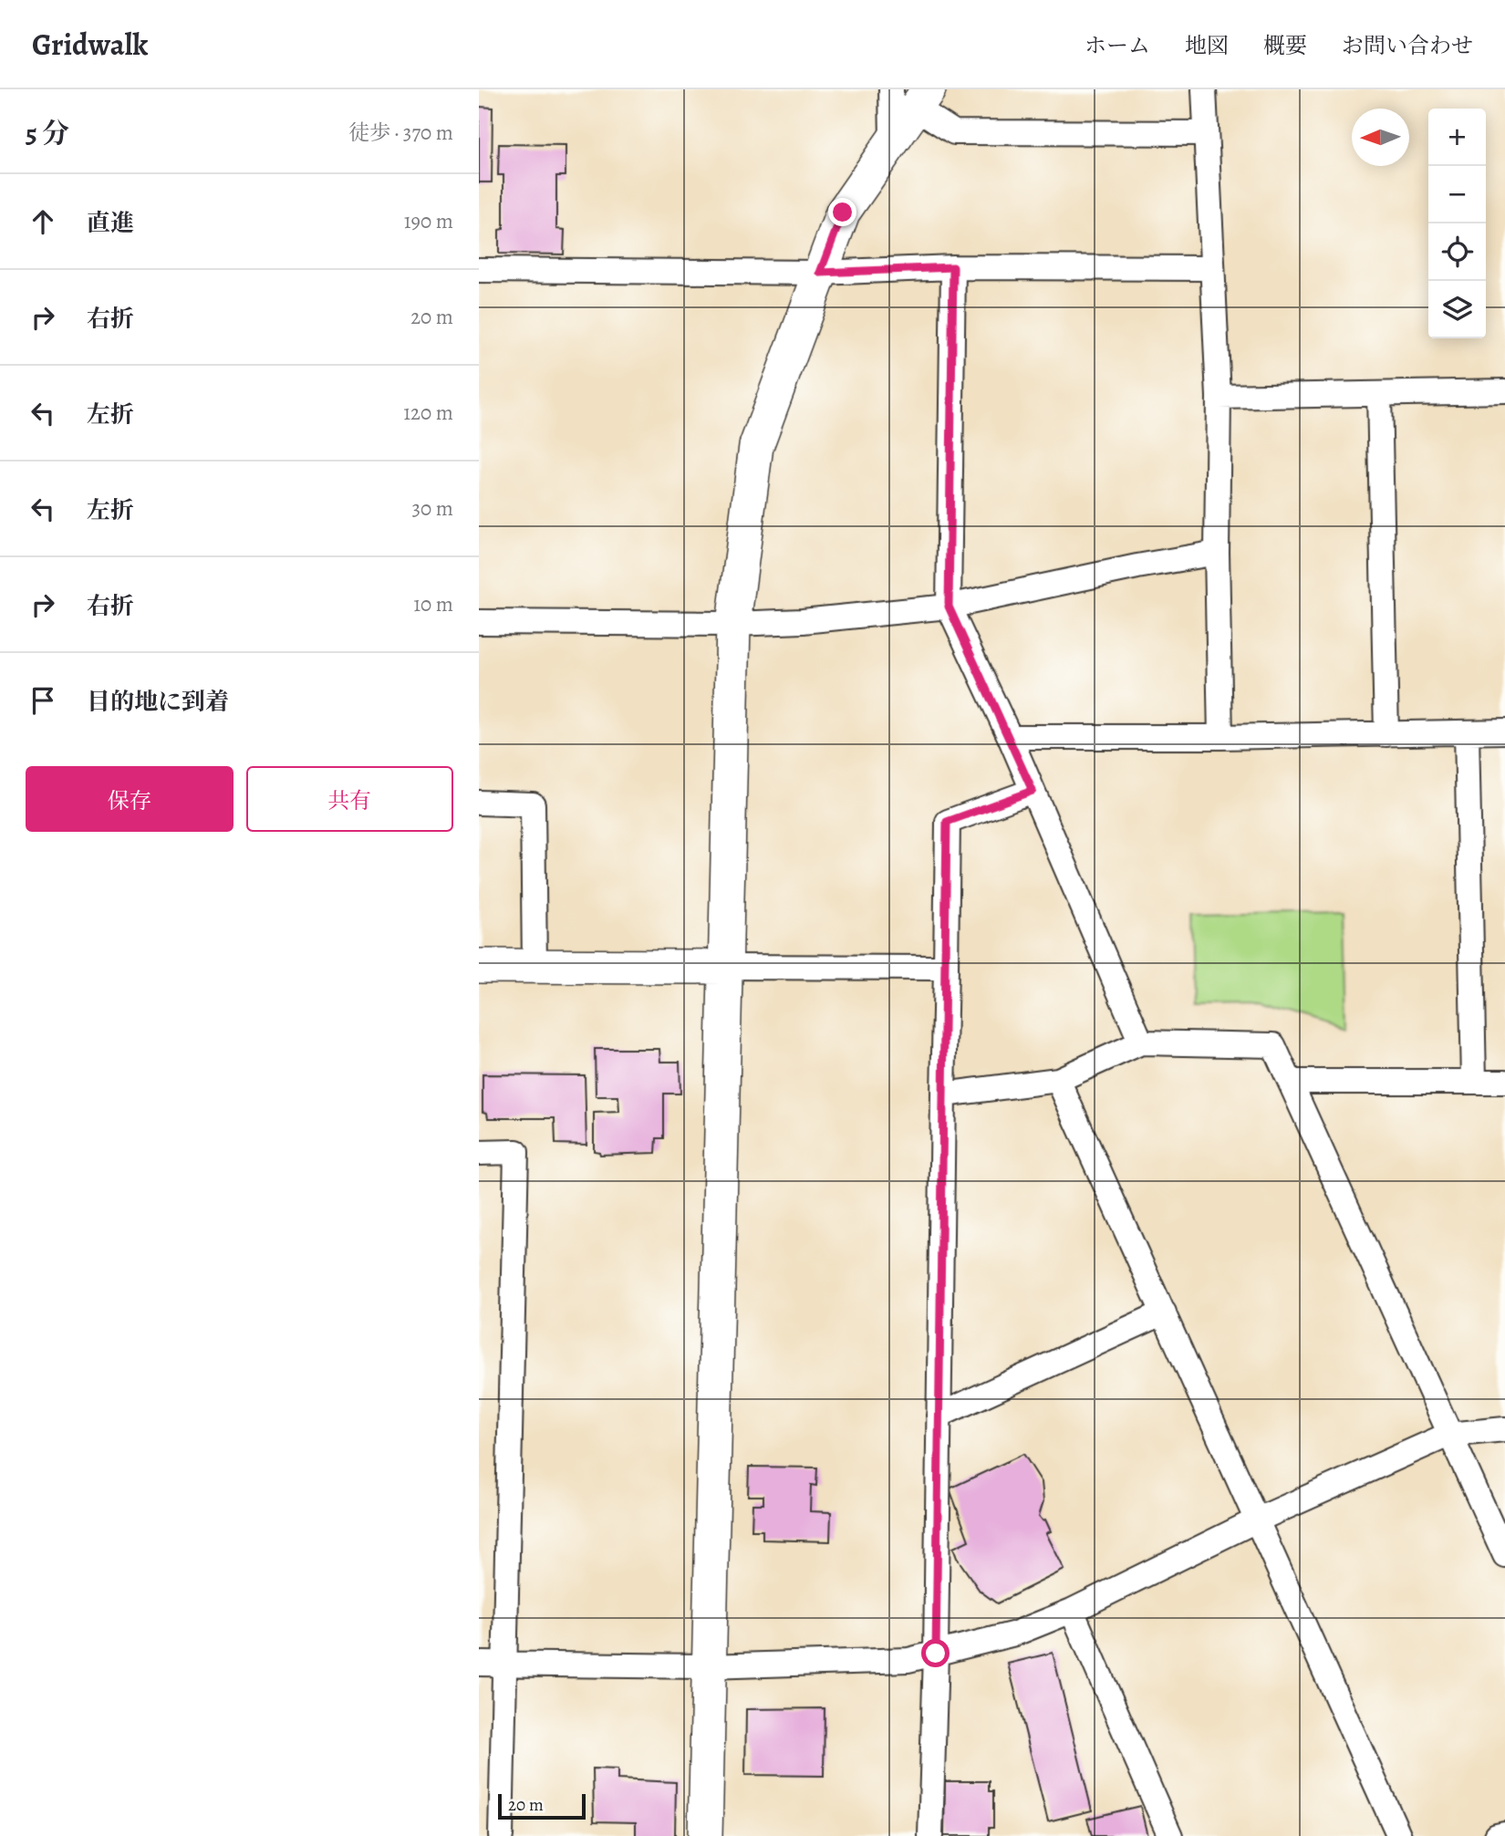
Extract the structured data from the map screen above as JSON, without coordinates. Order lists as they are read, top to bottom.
{
  "scale_bar": "20 m",
  "north": "left",
  "page": {
    "header": "Gridwalk",
    "nav": [
      "ホーム",
      "地図",
      "概要",
      "お問い合わせ"
    ],
    "heading": ["5 分", "徒歩 · 370 m"],
    "map_buttons": ["+", "−"],
    "list": [
      ["直進", "190 m"],
      ["右折", "20 m"],
      ["左折", "120 m"],
      ["左折", "30 m"],
      ["右折", "10 m"],
      "目的地に到着"
    ],
    "buttons": ["保存", "共有"],
    "scale": "20 m"
  }
}
